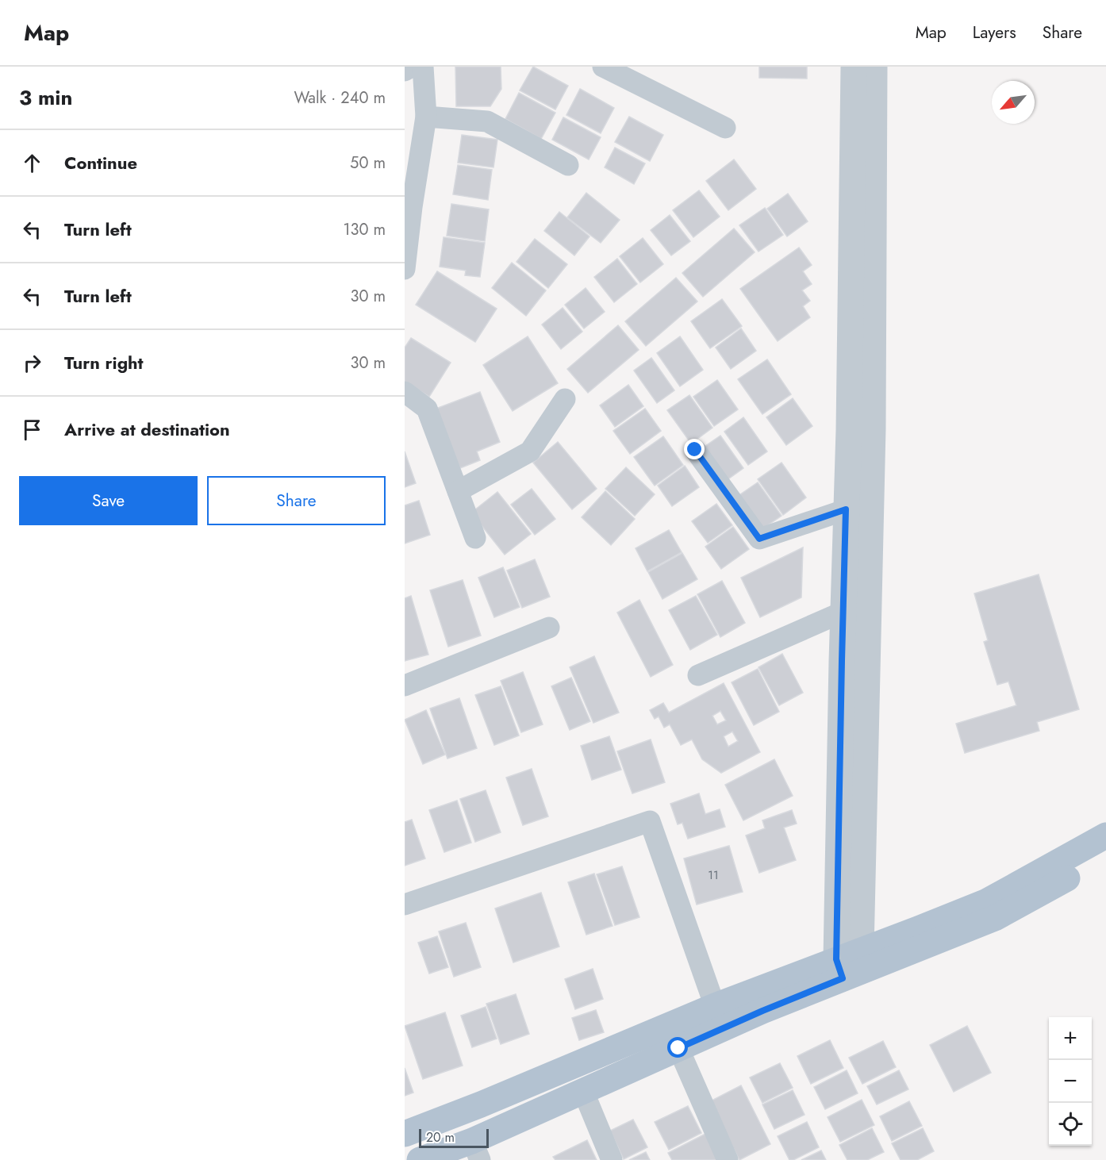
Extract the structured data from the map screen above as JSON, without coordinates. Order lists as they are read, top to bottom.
{
  "house_numbers": ["11"],
  "scale_bar": "20 m",
  "north": "bottom left",
  "page": {
    "header": "Map",
    "nav": ["Map", "Layers", "Share"],
    "heading": ["3 min", "Walk · 240 m"],
    "list": [
      ["Continue", "50 m"],
      ["Turn left", "130 m"],
      ["Turn left", "30 m"],
      ["Turn right", "30 m"],
      "Arrive at destination"
    ],
    "buttons": ["Save", "Share"],
    "map_buttons": ["+", "−"],
    "scale": "20 m"
  }
}
